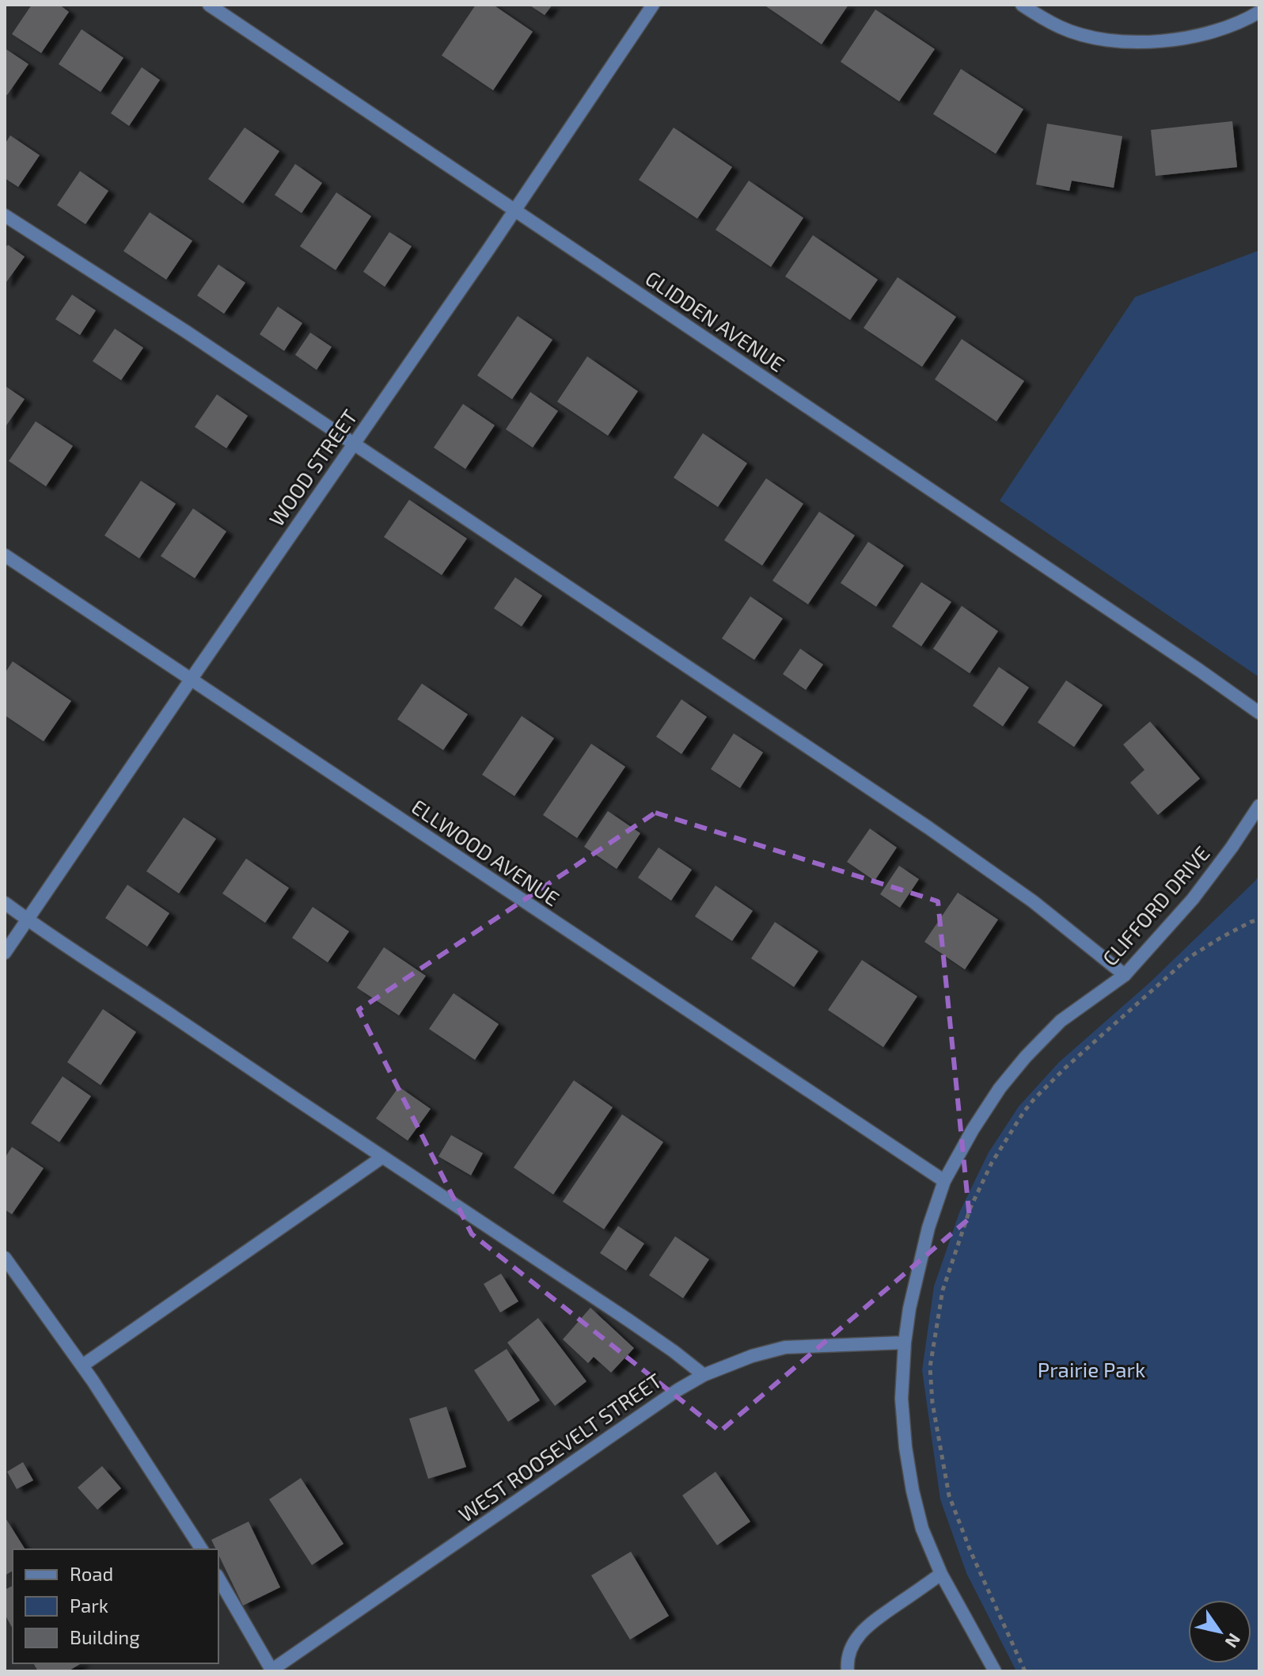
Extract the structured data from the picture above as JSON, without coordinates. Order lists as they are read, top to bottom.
{
  "streets": {
    "street": [
      "GLIDDEN AVENUE",
      "WOOD STREET",
      "ELLWOOD AVENUE",
      "CLIFFORD DRIVE",
      "WEST ROOSEVELT STREET"
    ]
  },
  "crossings": [
    ["GLIDDEN AVENUE", "WOOD STREET"],
    ["WOOD STREET", "ELLWOOD AVENUE"],
    ["ELLWOOD AVENUE", "CLIFFORD DRIVE"],
    ["CLIFFORD DRIVE", "WEST ROOSEVELT STREET"]
  ],
  "parks": ["Prairie Park"],
  "legend": ["Road", "Park", "Building"],
  "north": "bottom right"
}
